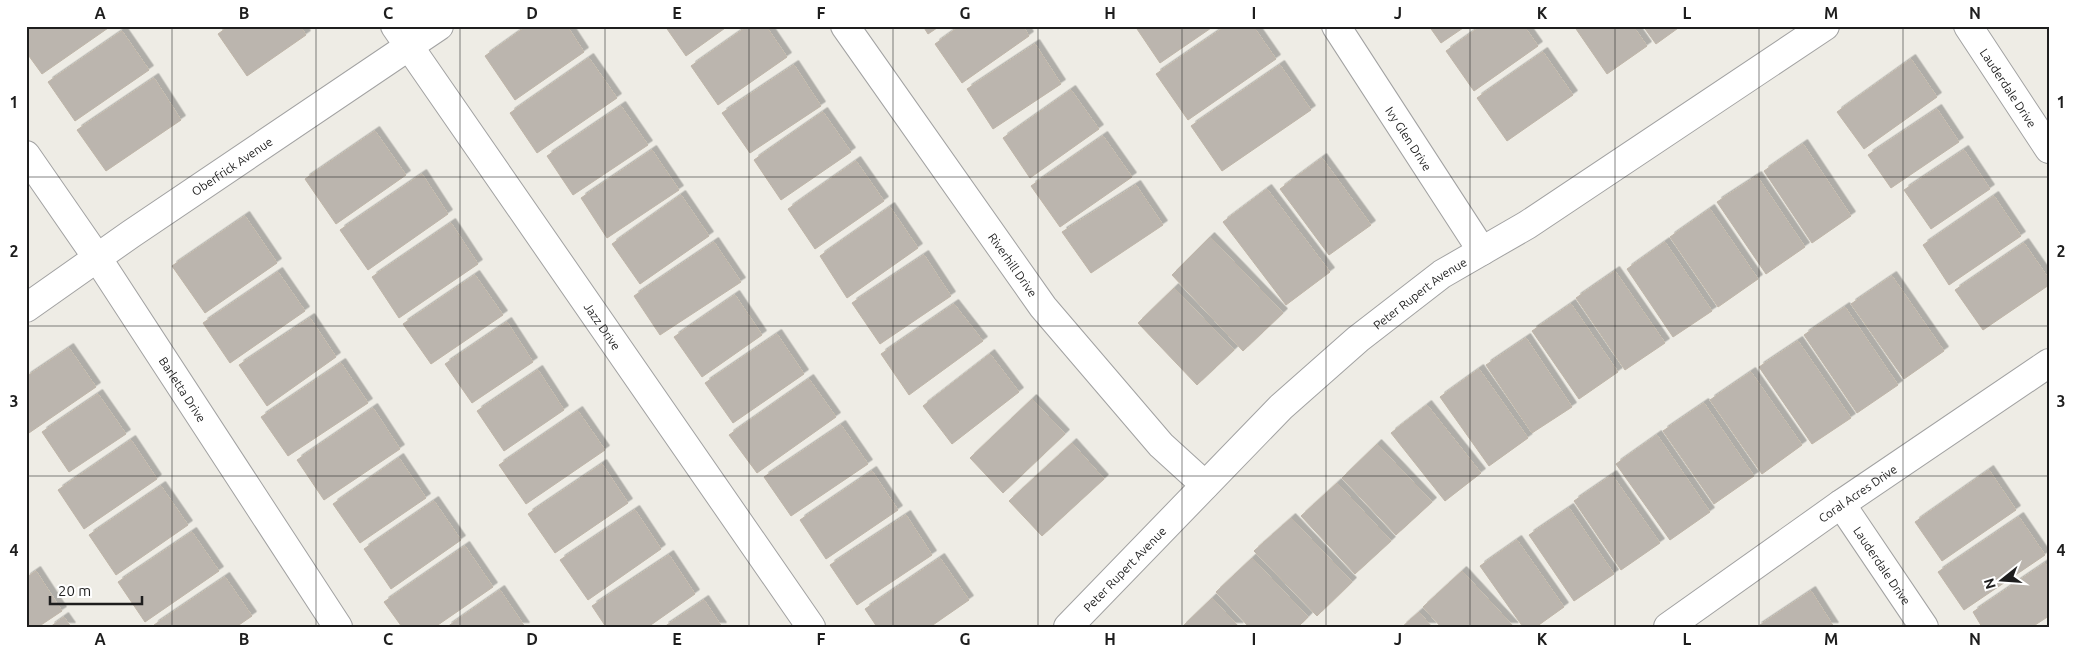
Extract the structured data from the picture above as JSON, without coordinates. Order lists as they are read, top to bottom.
{
  "streets": {
    "street": [
      "Lauderdale Drive",
      "Ivy Glen Drive",
      "Oberfrick Avenue",
      "Riverhill Drive",
      "Peter Rupert Avenue",
      "Jazz Drive",
      "Barletta Drive",
      "Coral Acres Drive"
    ]
  },
  "crossings": [
    ["Lauderdale Drive", "Coral Acres Drive"],
    ["Ivy Glen Drive", "Peter Rupert Avenue"],
    ["Oberfrick Avenue", "Jazz Drive"],
    ["Oberfrick Avenue", "Barletta Drive"],
    ["Riverhill Drive", "Peter Rupert Avenue"]
  ],
  "scale_bar": "20 m",
  "north": "left",
  "grid": {
    "columns": [
      "A",
      "B",
      "C",
      "D",
      "E",
      "F",
      "G",
      "H",
      "I",
      "J",
      "K",
      "L",
      "M",
      "N"
    ],
    "rows": [
      "1",
      "2",
      "3",
      "4"
    ]
  }
}
